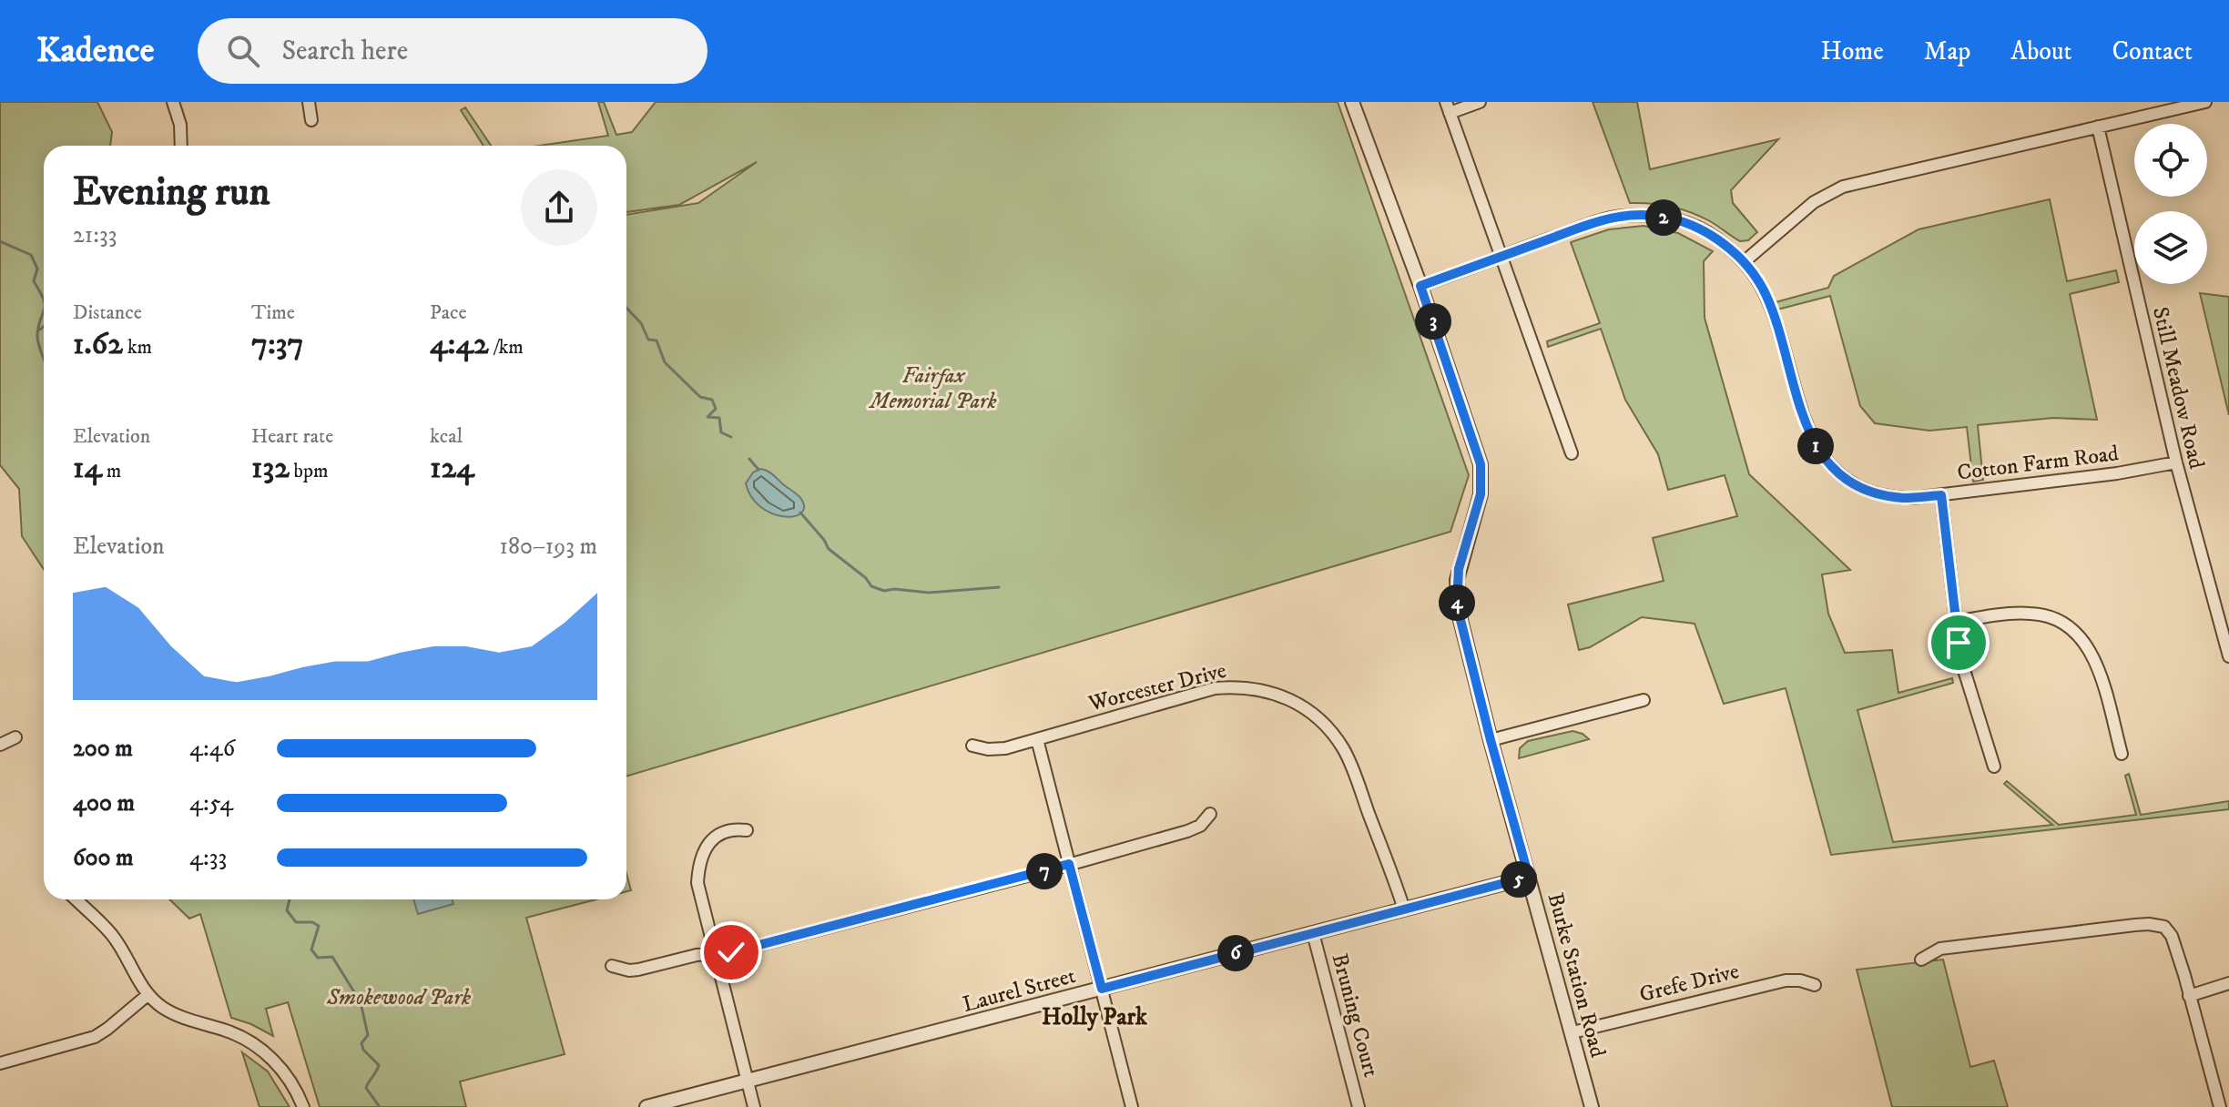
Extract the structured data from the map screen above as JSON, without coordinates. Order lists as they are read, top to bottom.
{
  "streets": {
    "street": [
      "Still Meadow Road",
      "Cotton Farm Road",
      "Worcester Drive",
      "Burke Station Road",
      "Grefe Drive",
      "Laurel Street",
      "Bruning Court"
    ]
  },
  "crossings": [
    ["Still Meadow Road", "Cotton Farm Road"],
    ["Cotton Farm Road", "Burke Station Road"],
    ["Worcester Drive", "Laurel Street"],
    ["Burke Station Road", "Grefe Drive"],
    ["Burke Station Road", "Laurel Street"],
    ["Laurel Street", "Bruning Court"]
  ],
  "districts": ["Holly Park"],
  "parks": ["Fairfax Memorial Park", "Smokewood Park"],
  "page": {
    "header": "Kadence",
    "search": "Search here",
    "nav": [
      "Home",
      "Map",
      "About",
      "Contact"
    ],
    "heading": ["Evening run", "21:33"],
    "pins": [
      "2",
      "3",
      "1",
      "4",
      "7",
      "5",
      "6"
    ],
    "stats": [
      ["Distance", "1.62 km"],
      ["Time", "7:37"],
      ["Pace", "4:42 /km"],
      ["Elevation", "14 m"],
      ["Heart rate", "132 bpm"],
      ["kcal", "124"]
    ],
    "chart": ["Elevation", "180–193 m"],
    "list": [
      {
        "name": "200 m",
        "note": "4:46"
      },
      {
        "name": "400 m",
        "note": "4:54"
      },
      {
        "name": "600 m",
        "note": "4:33"
      }
    ]
  }
}
